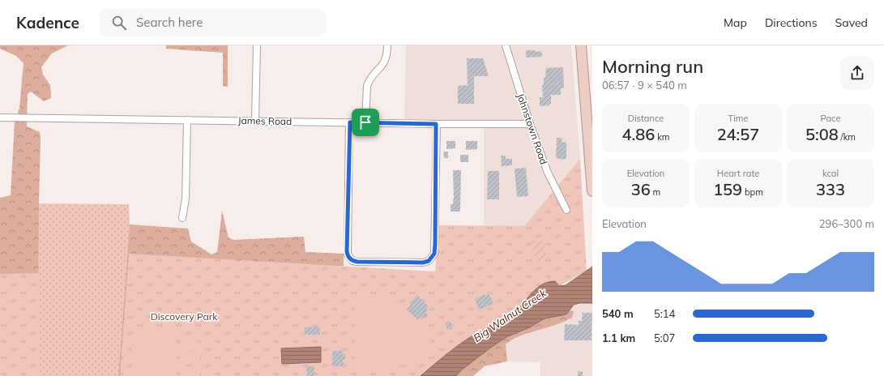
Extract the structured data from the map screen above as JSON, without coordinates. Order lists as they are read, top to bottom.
{
  "streets": {
    "street": ["James Road", "Johnstown Road"]
  },
  "crossings": [
    ["James Road", "Johnstown Road"]
  ],
  "water": ["Big Walnut Creek"],
  "parks": ["Discovery Park"],
  "page": {
    "header": "Kadence",
    "search": "Search here",
    "nav": ["Map", "Directions", "Saved"],
    "heading": ["Morning run", "06:57 · 9 × 540 m"],
    "stats": [
      ["Distance", "4.86 km"],
      ["Time", "24:57"],
      ["Pace", "5:08 /km"],
      ["Elevation", "36 m"],
      ["Heart rate", "159 bpm"],
      ["kcal", "333"]
    ],
    "chart": ["Elevation", "296–300 m"],
    "list": [
      {
        "name": "540 m",
        "note": "5:14"
      },
      {
        "name": "1.1 km",
        "note": "5:07"
      }
    ]
  }
}
